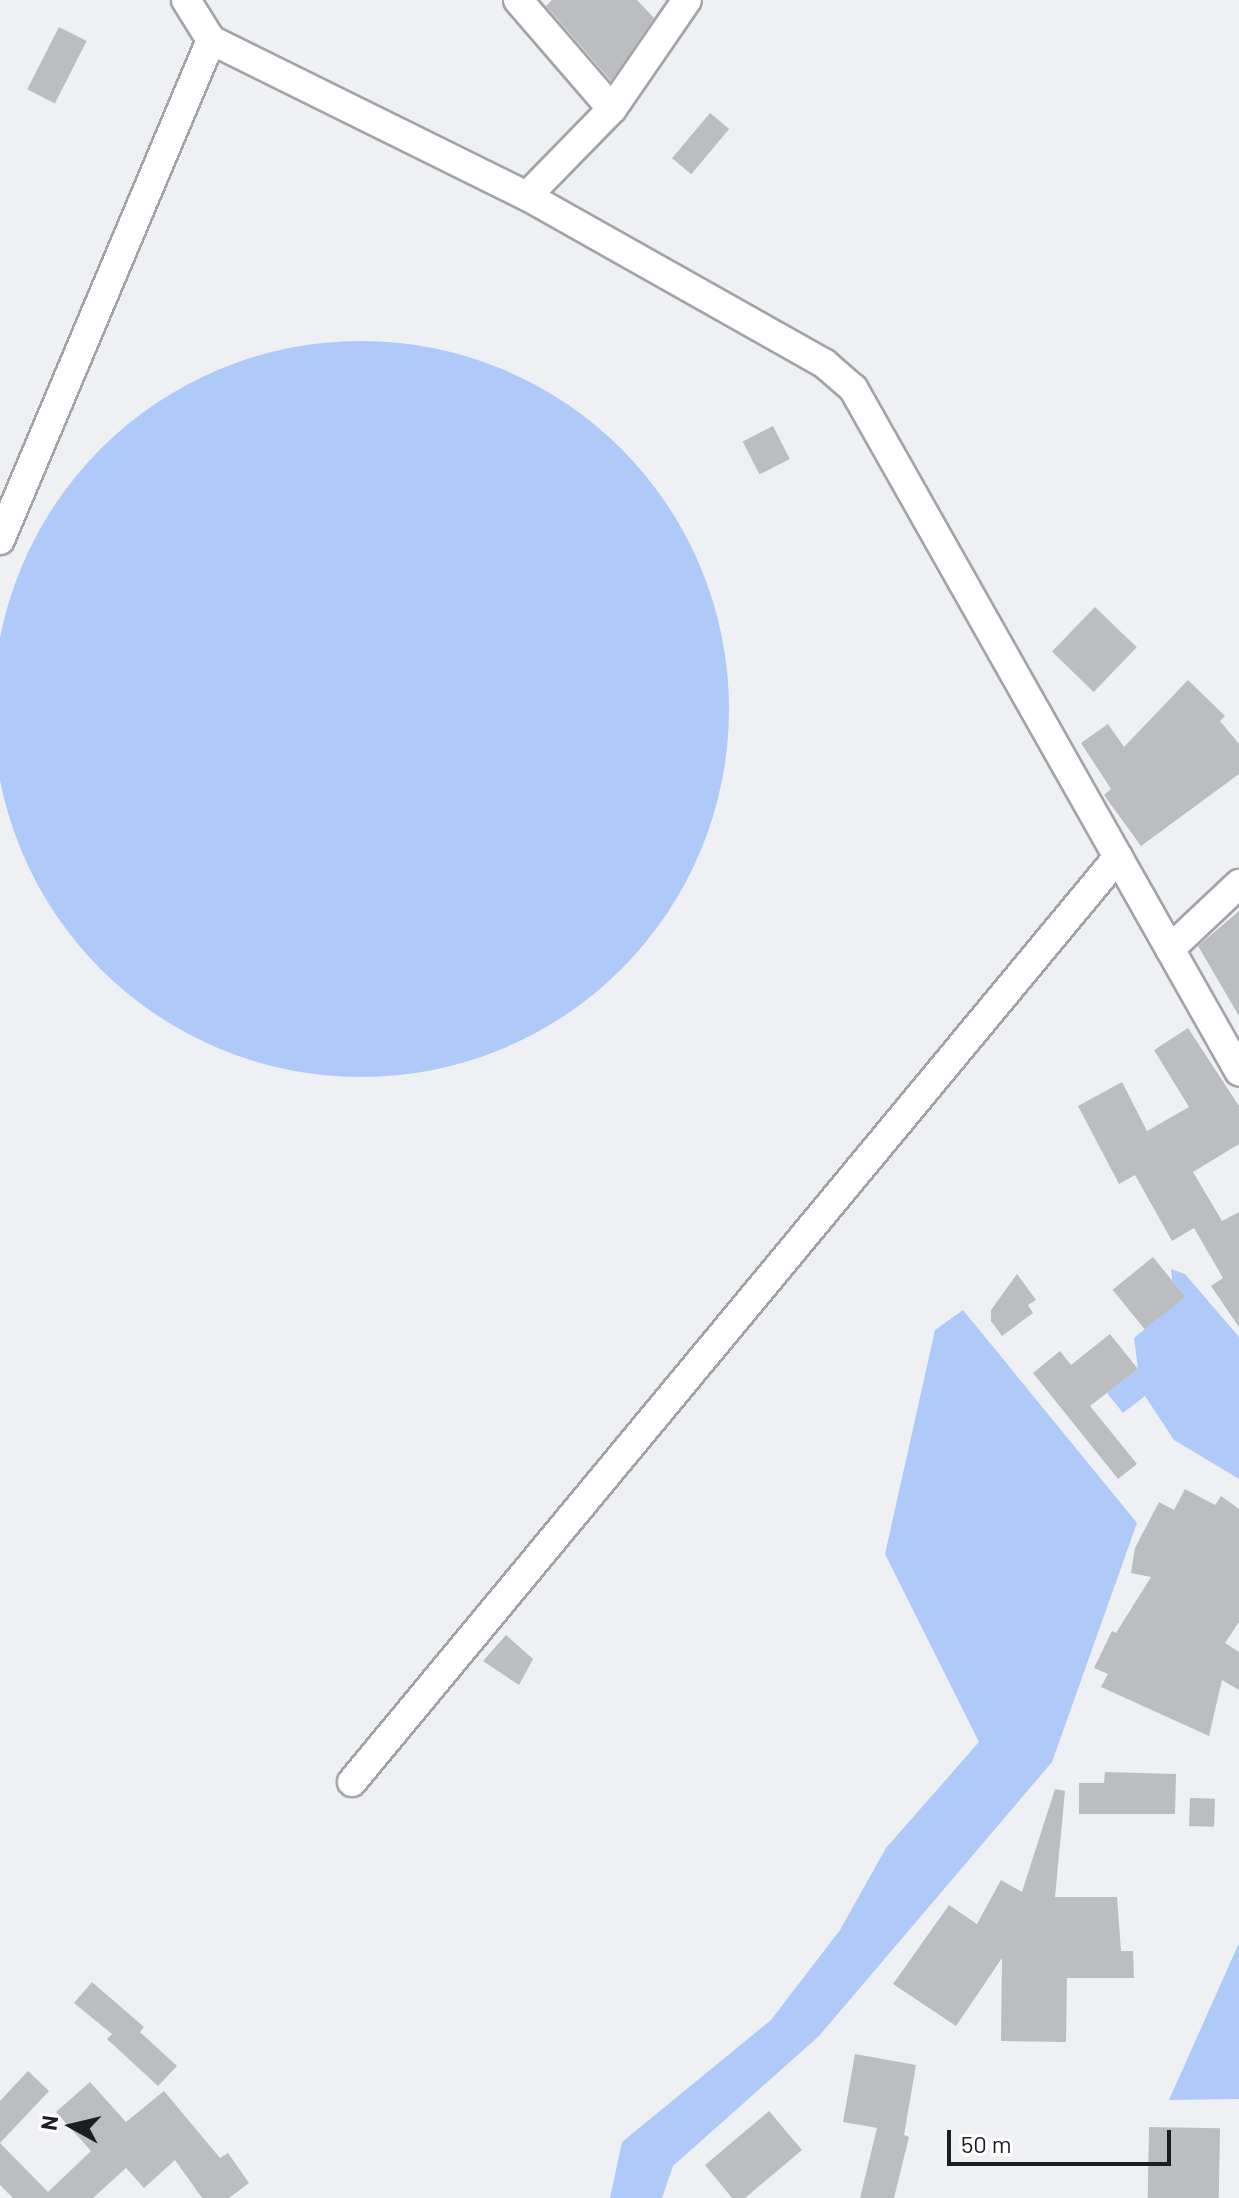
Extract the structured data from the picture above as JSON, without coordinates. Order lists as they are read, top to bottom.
{
  "scale_bar": "50 m",
  "north": "left"
}
